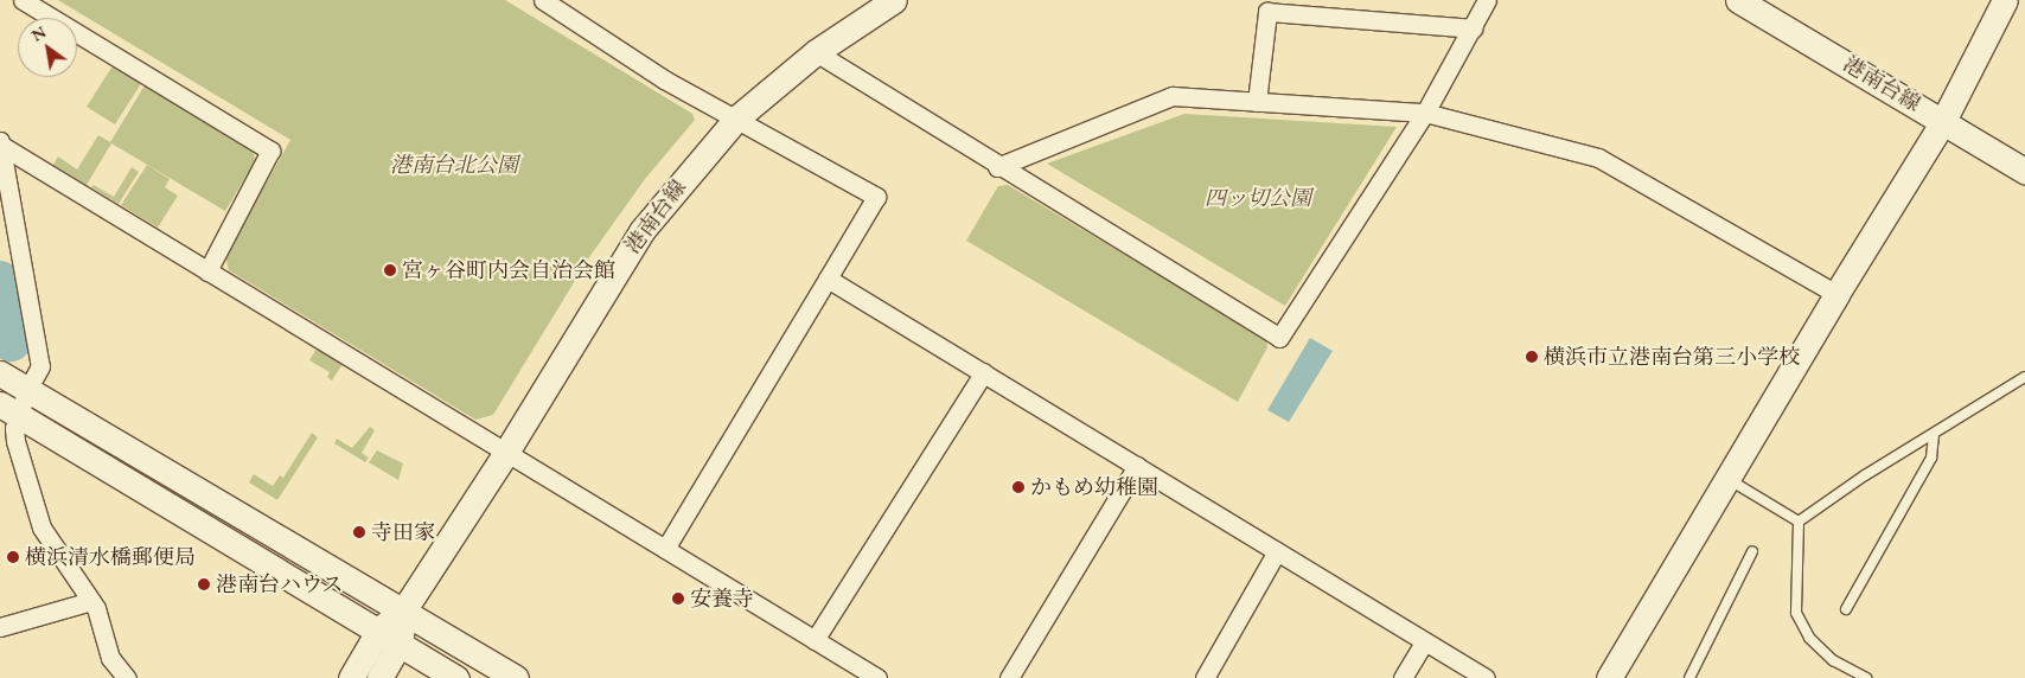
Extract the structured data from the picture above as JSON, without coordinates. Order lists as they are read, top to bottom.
{
  "streets": {
    "street": ["港南台線"]
  },
  "parks": ["港南台北公園", "四ッ切公園"],
  "places": [
    "宮ヶ谷町内会自治会館",
    "横浜市立港南台第三小学校",
    "かもめ幼稚園",
    "寺田家",
    "横浜清水橋郵便局",
    "港南台ハウス",
    "安養寺"
  ],
  "north": "top left"
}
